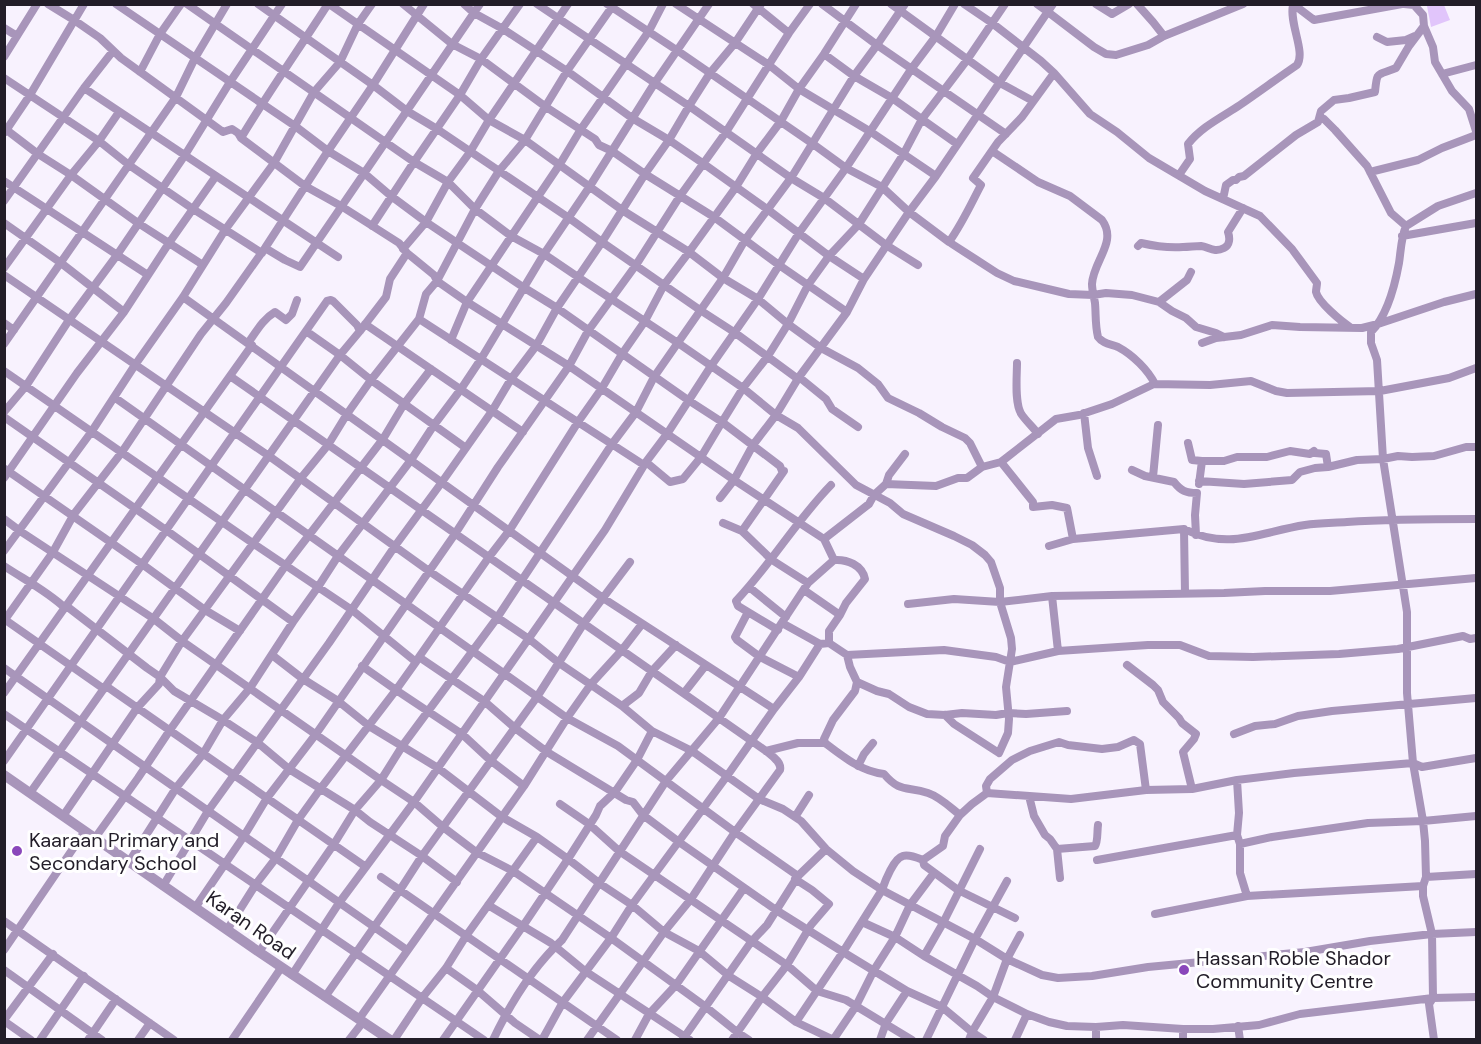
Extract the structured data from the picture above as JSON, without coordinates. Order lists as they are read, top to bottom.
{
  "streets": {
    "street": ["Karan Road"]
  },
  "places": ["Kaaraan Primary and Secondary School", "Hassan Roble Shador Community Centre"]
}
